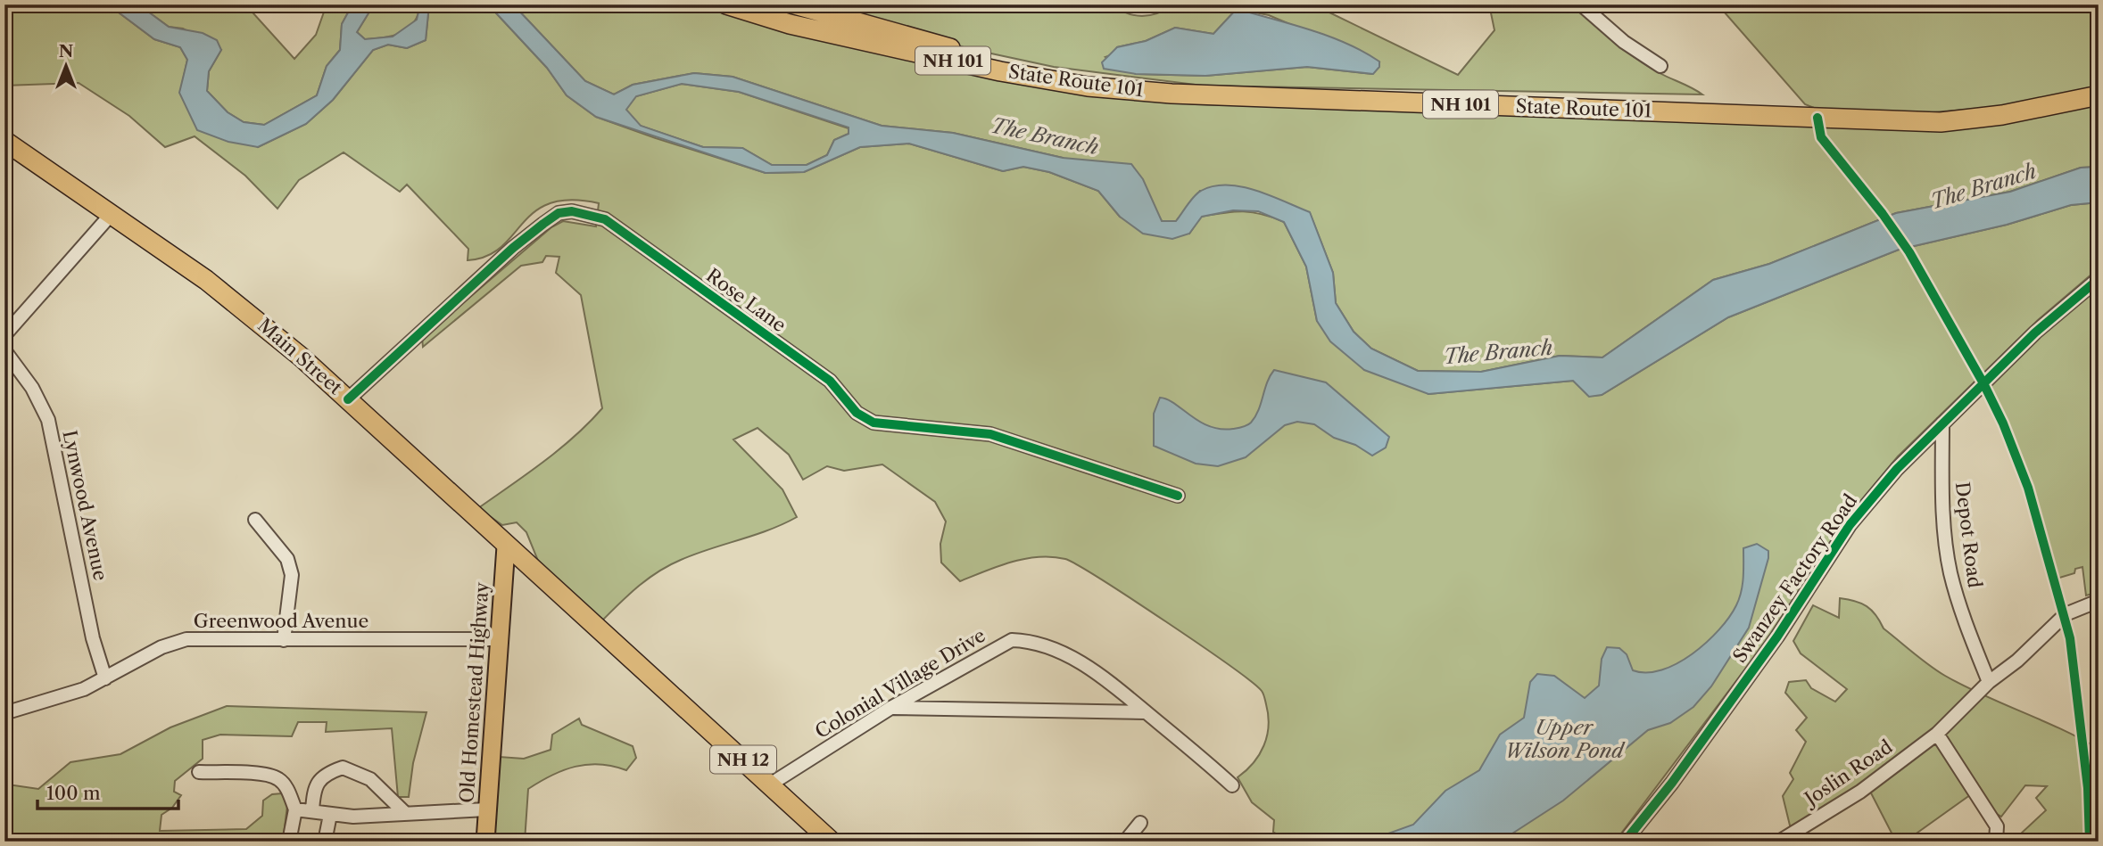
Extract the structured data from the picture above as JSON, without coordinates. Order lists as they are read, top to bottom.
{
  "streets": {
    "highway": [
      "NH 101",
      "State Route 101",
      "Main Street",
      "NH 12"
    ],
    "main road": ["Old Homestead Highway"],
    "street": [
      "Rose Lane",
      "Lynwood Avenue",
      "Depot Road",
      "Swanzey Factory Road",
      "Greenwood Avenue",
      "Colonial Village Drive",
      "Joslin Road"
    ]
  },
  "crossings": [
    ["Rose Lane", "Main Street"],
    ["Main Street", "Colonial Village Drive"],
    ["Main Street", "Old Homestead Highway"],
    ["Main Street", "NH 12"],
    ["Lynwood Avenue", "Greenwood Avenue"],
    ["Depot Road", "Swanzey Factory Road"],
    ["Depot Road", "Joslin Road"],
    ["Greenwood Avenue", "Old Homestead Highway"],
    ["Colonial Village Drive", "NH 12"]
  ],
  "water": ["The Branch", "Upper Wilson Pond"],
  "scale_bar": "100 m",
  "north": "top"
}
